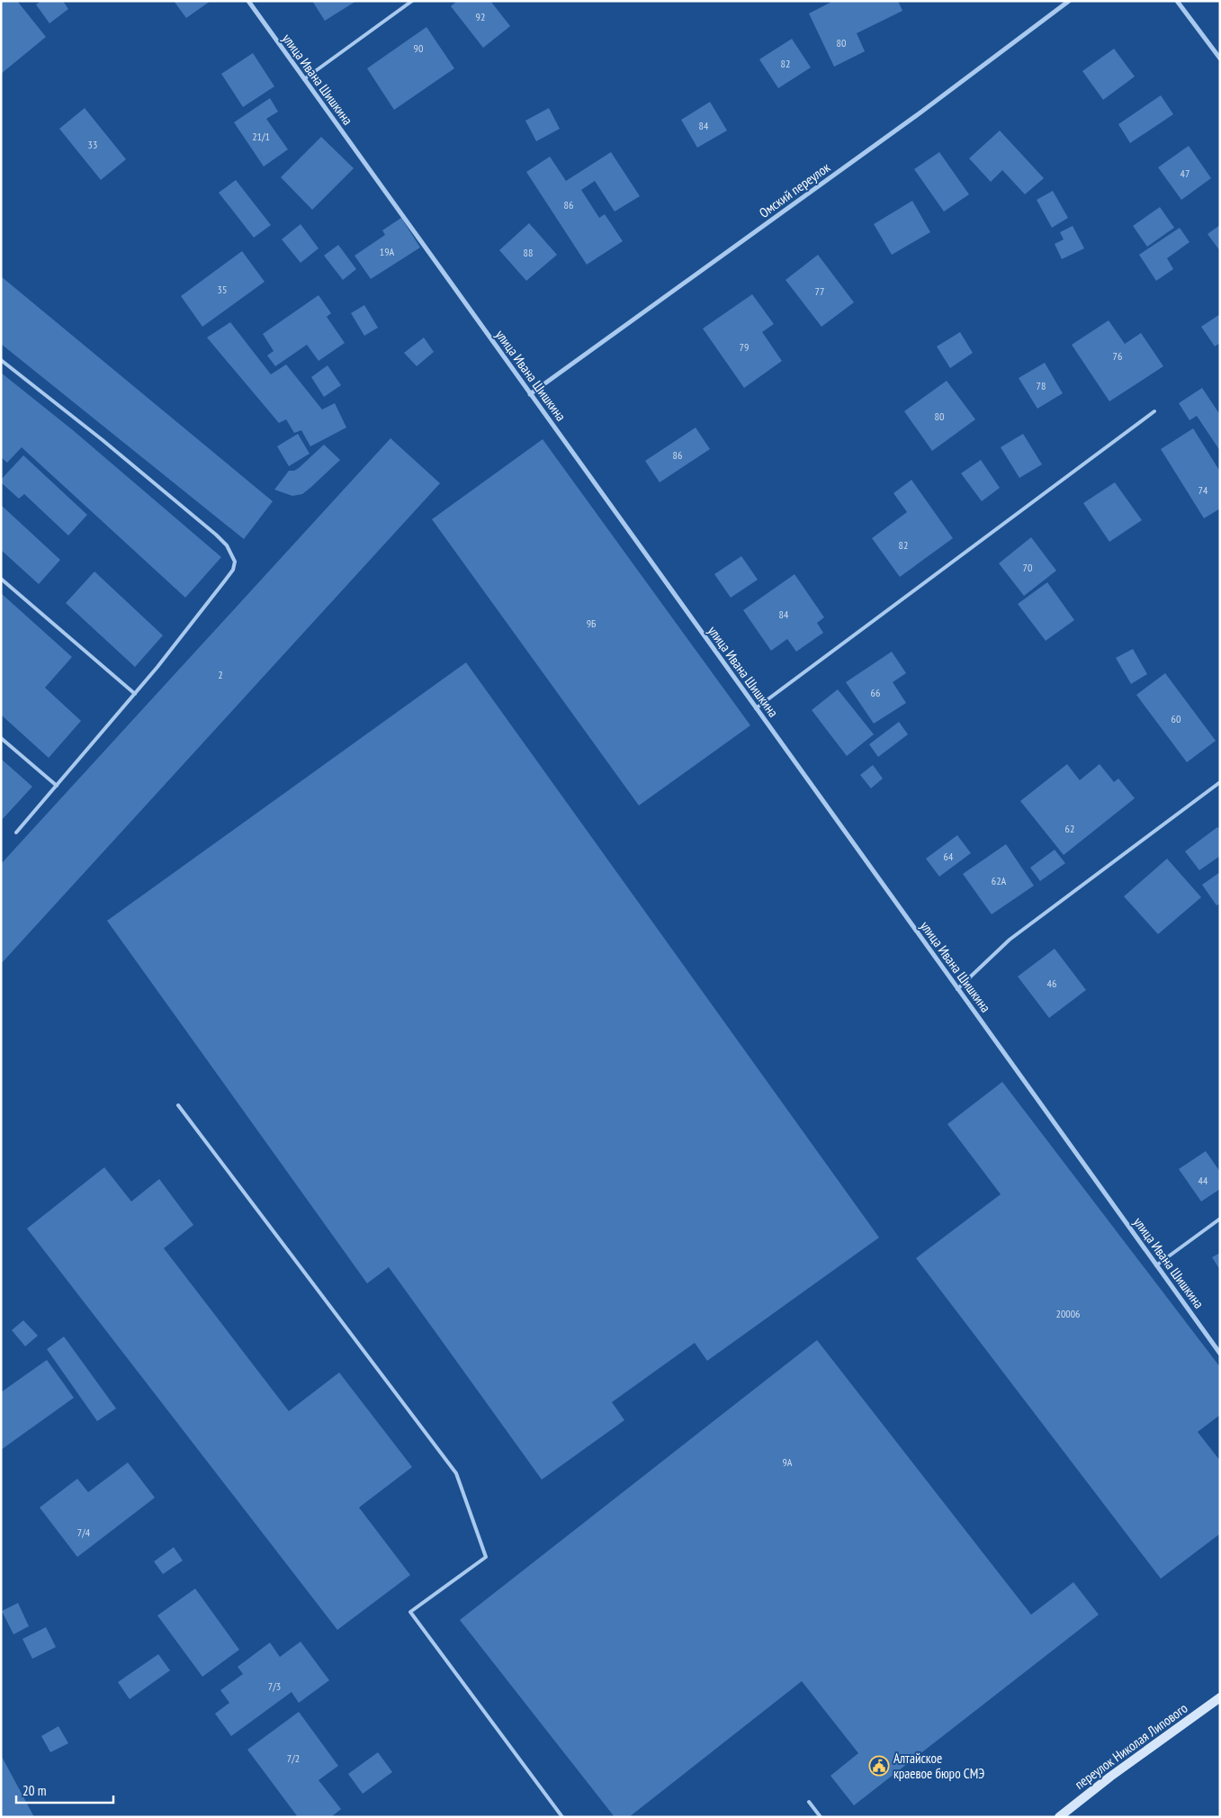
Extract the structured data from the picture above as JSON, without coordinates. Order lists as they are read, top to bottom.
{
  "streets": {
    "street": ["улица Ивана Шишкина", "Омский переулок", "переулок Николая Липового"]
  },
  "crossings": [
    ["улица Ивана Шишкина", "Омский переулок"]
  ],
  "places": {
    "public building": ["Алтайское краевое бюро СМЭ"]
  },
  "house_numbers": [
    "92",
    "80",
    "90",
    "82",
    "84",
    "21/1",
    "33",
    "47",
    "86",
    "19А",
    "88",
    "35",
    "77",
    "79",
    "76",
    "78",
    "80",
    "86",
    "74",
    "82",
    "70",
    "84",
    "9Б",
    "2",
    "66",
    "60",
    "62",
    "64",
    "62А",
    "46",
    "44",
    "20006",
    "9А",
    "7/4",
    "7/3",
    "7/2"
  ],
  "scale_bar": "20 m"
}
